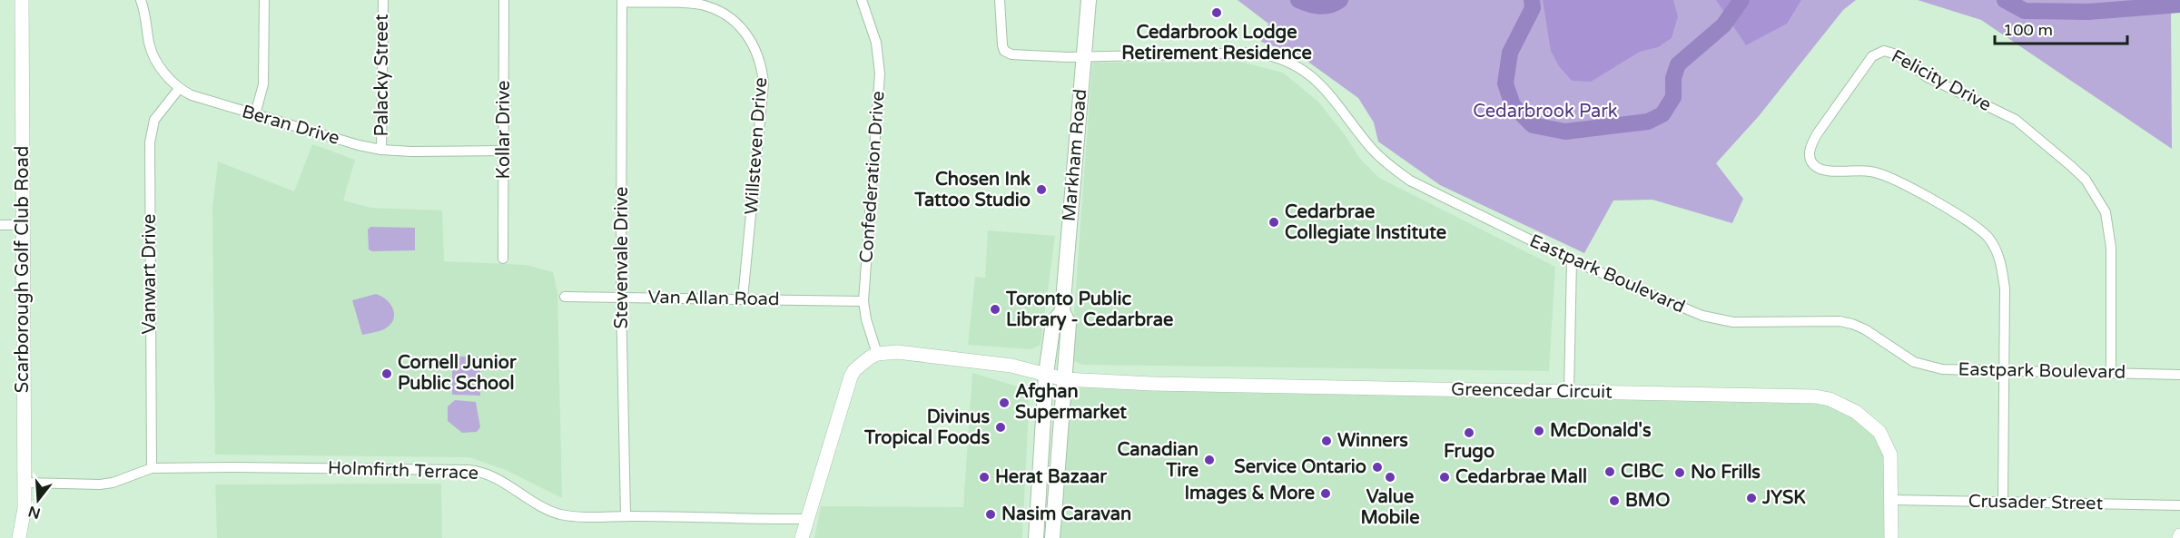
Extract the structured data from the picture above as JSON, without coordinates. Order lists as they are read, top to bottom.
{
  "streets": {
    "main road": ["Markham Road"],
    "street": [
      "Palacky Street",
      "Felicity Drive",
      "Beran Drive",
      "Kollar Drive",
      "Willsteven Drive",
      "Confederation Drive",
      "Stevenvale Drive",
      "Scarborough Golf Club Road",
      "Vanwart Drive",
      "Eastpark Boulevard",
      "Van Allan Road",
      "Greencedar Circuit",
      "Holmfirth Terrace",
      "Crusader Street"
    ]
  },
  "crossings": [
    ["Palacky Street", "Beran Drive"],
    ["Felicity Drive", "Eastpark Boulevard"],
    ["Beran Drive", "Kollar Drive"],
    ["Beran Drive", "Vanwart Drive"],
    ["Willsteven Drive", "Stevenvale Drive"],
    ["Willsteven Drive", "Van Allan Road"],
    ["Markham Road", "Eastpark Boulevard"],
    ["Markham Road", "Greencedar Circuit"],
    ["Confederation Drive", "Van Allan Road"],
    ["Confederation Drive", "Greencedar Circuit"],
    ["Stevenvale Drive", "Van Allan Road"],
    ["Stevenvale Drive", "Holmfirth Terrace"],
    ["Scarborough Golf Club Road", "Holmfirth Terrace"],
    ["Vanwart Drive", "Holmfirth Terrace"],
    ["Greencedar Circuit", "Crusader Street"]
  ],
  "parks": ["Cedarbrook Park"],
  "places": [
    "Cedarbrook Lodge Retirement Residence",
    "Chosen Ink Tattoo Studio",
    "Cedarbrae Collegiate Institute",
    "Toronto Public Library - Cedarbrae",
    "Cornell Junior Public School",
    "Afghan Supermarket",
    "Divinus Tropical Foods",
    "McDonald's",
    "Frugo",
    "Winners",
    "Canadian Tire",
    "Service Ontario",
    "CIBC",
    "No Frills",
    "Herat Bazaar",
    "Value Mobile",
    "Cedarbrae Mall",
    "Images & More",
    "JYSK",
    "BMO",
    "Nasim Caravan"
  ],
  "scale_bar": "100 m",
  "north": "bottom"
}
